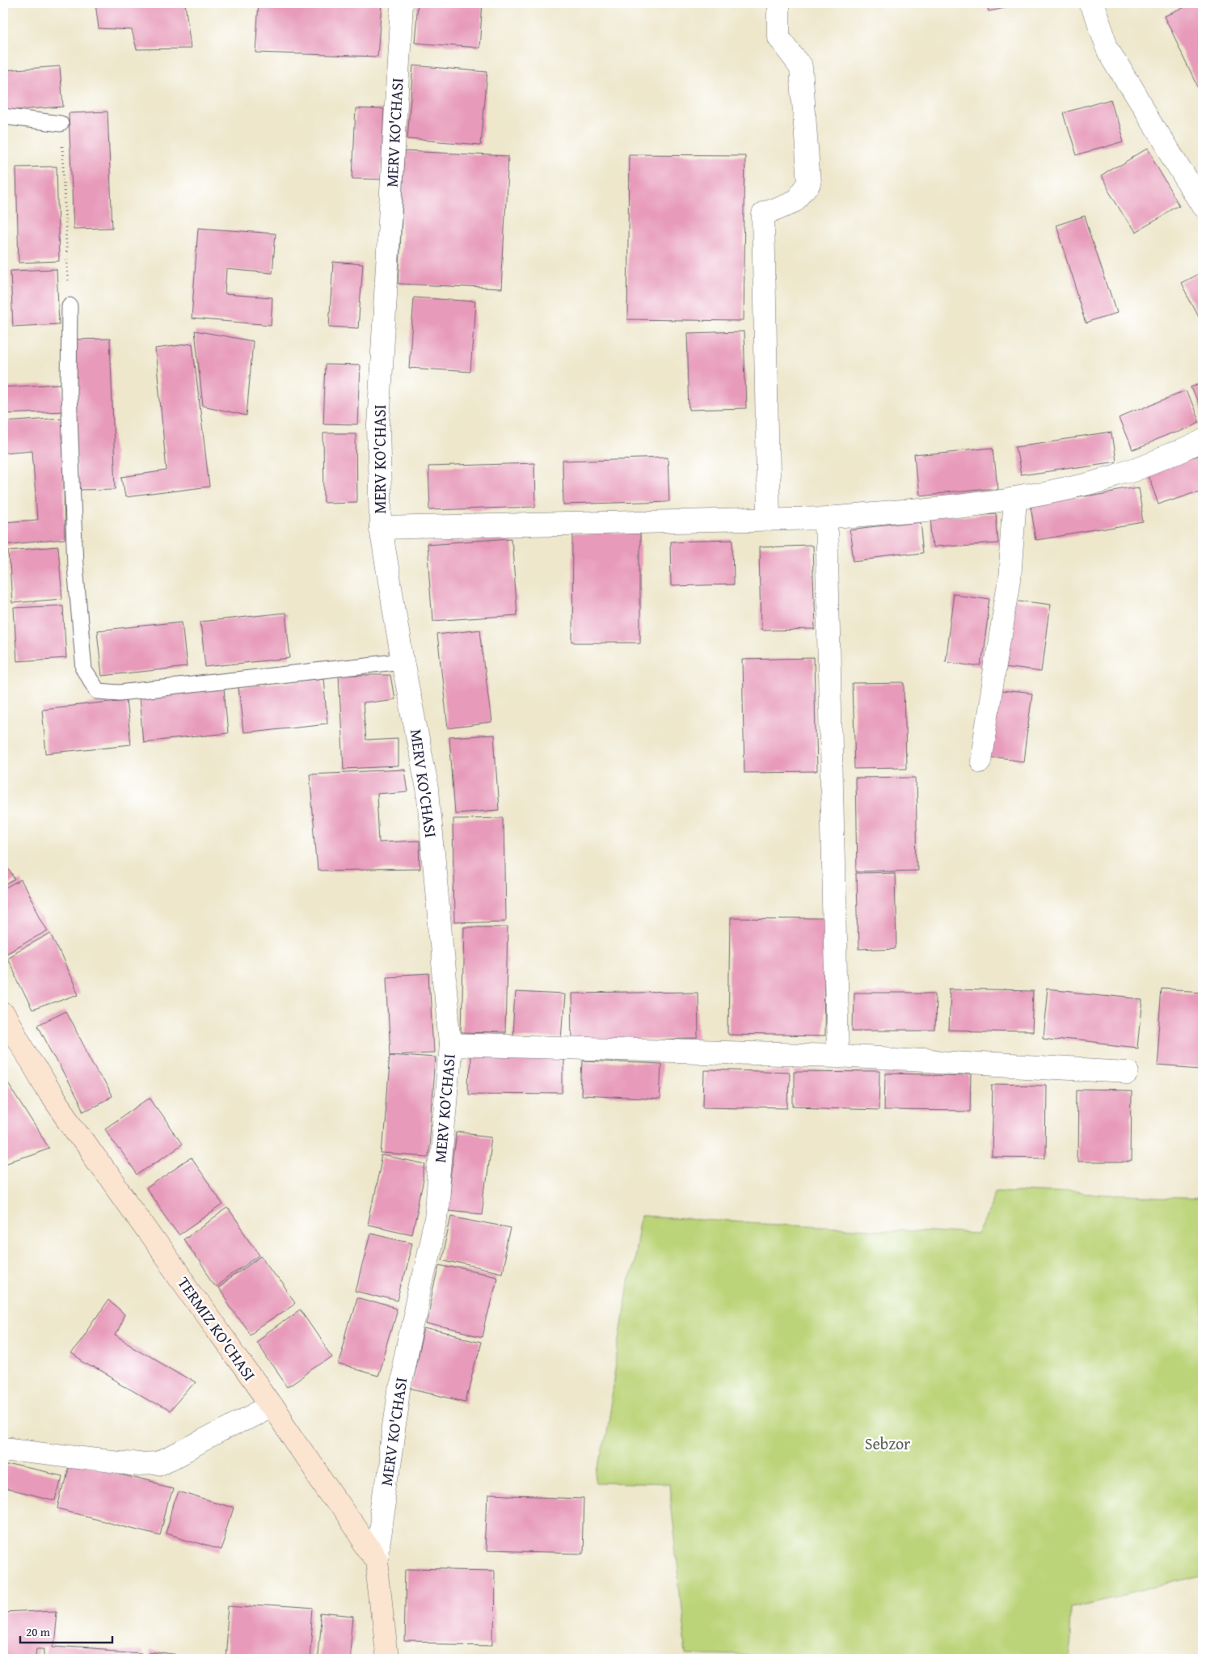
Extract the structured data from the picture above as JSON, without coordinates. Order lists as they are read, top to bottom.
{
  "streets": {
    "main road": ["TERMIZ KO'CHASI"],
    "street": ["MERV KO'CHASI"]
  },
  "crossings": [
    ["MERV KO'CHASI", "TERMIZ KO'CHASI"]
  ],
  "parks": ["Sebzor"],
  "scale_bar": "20 m"
}
